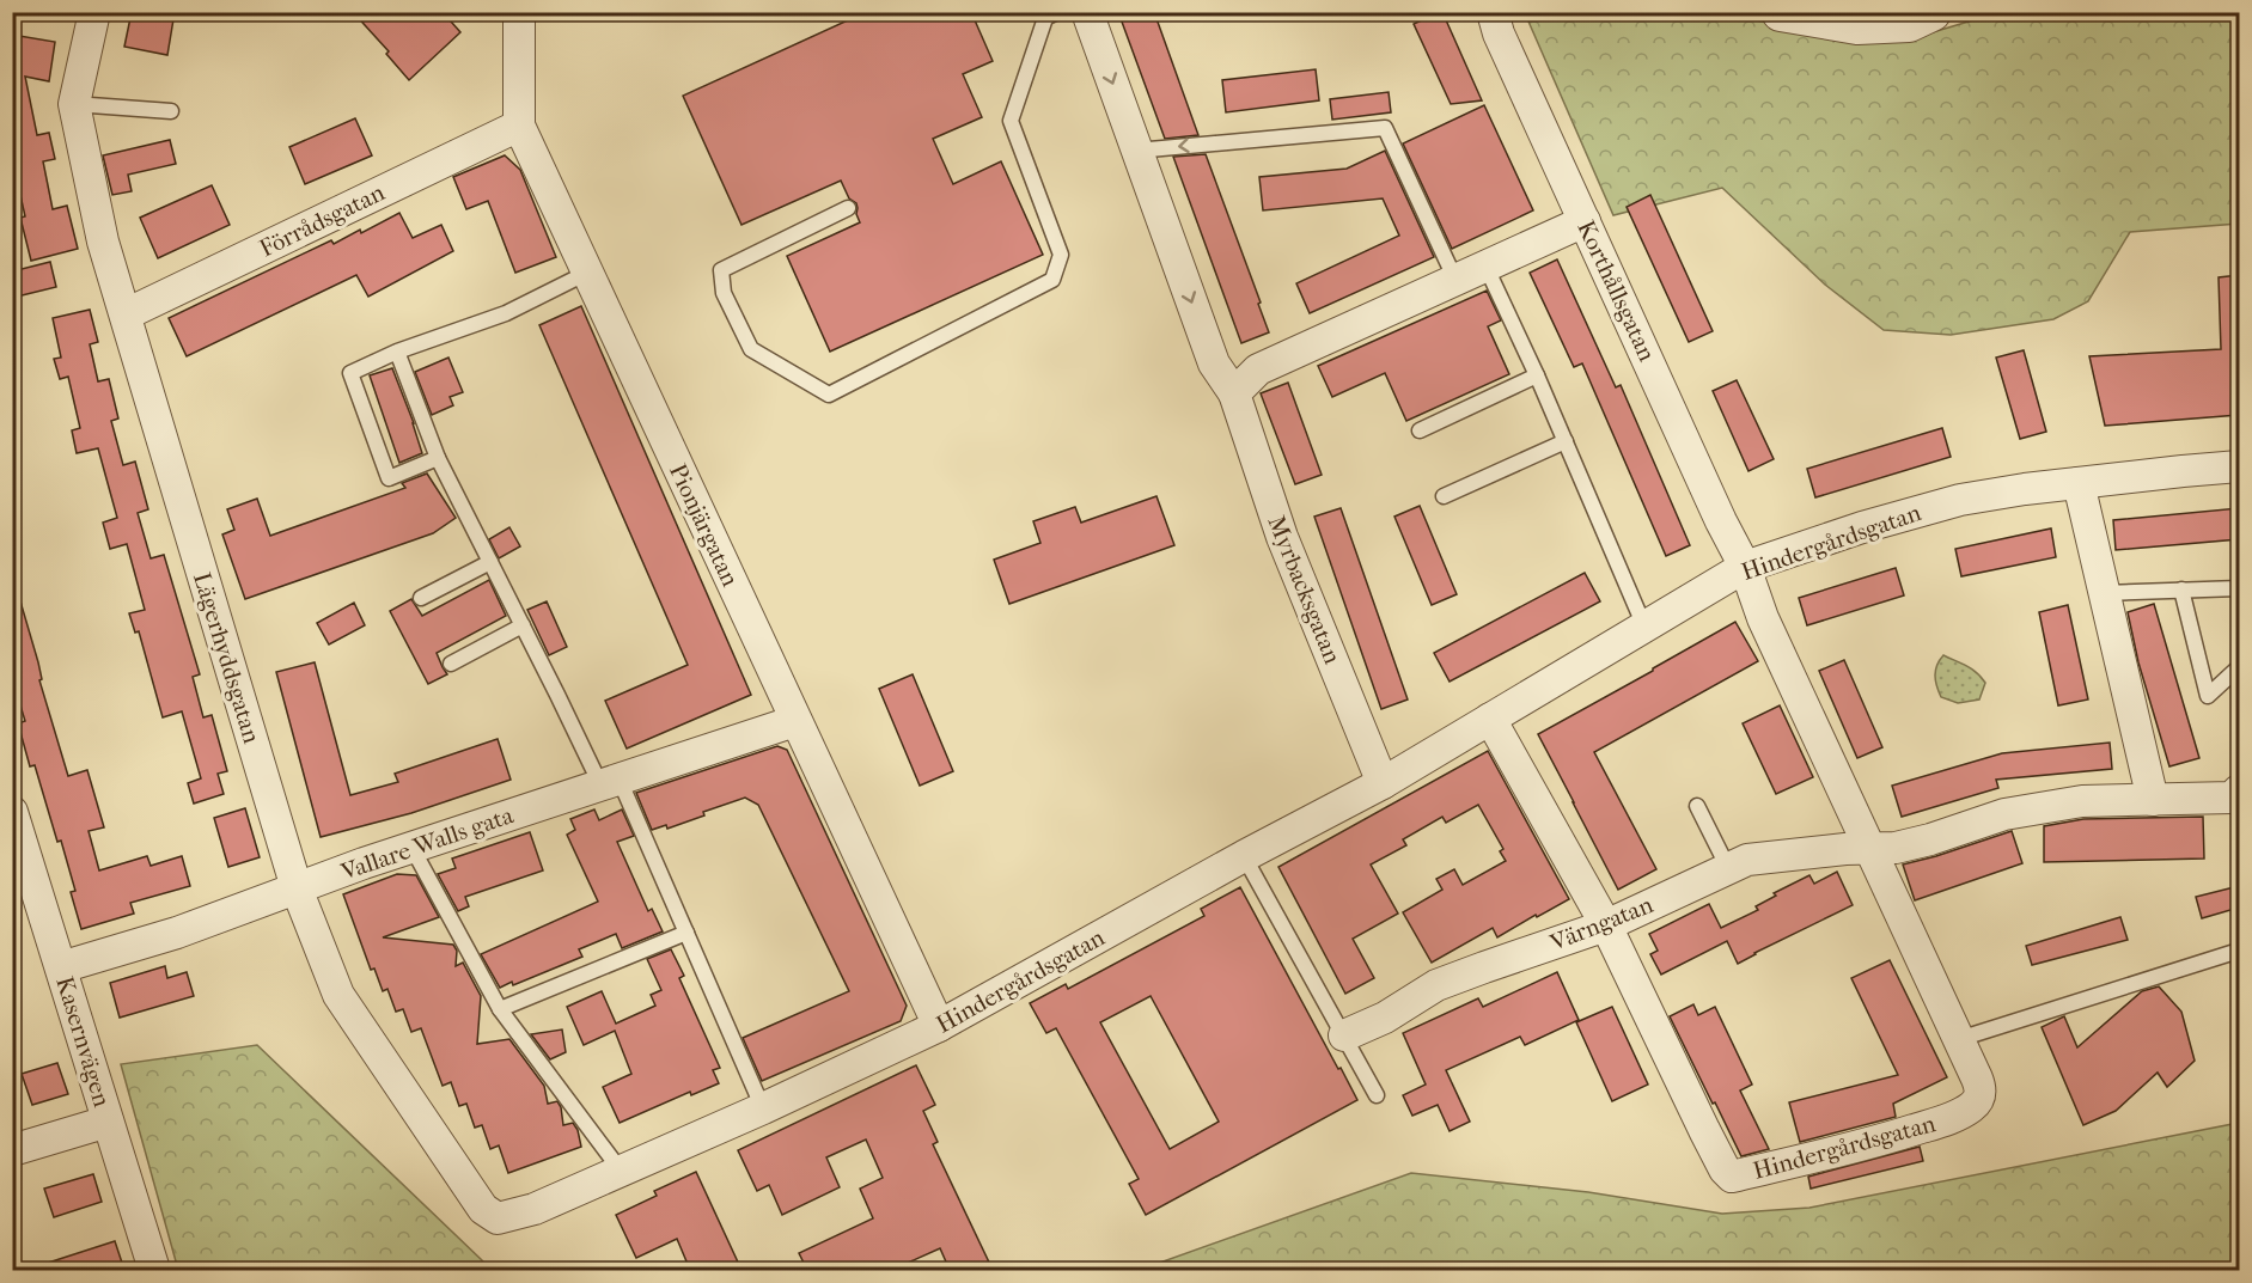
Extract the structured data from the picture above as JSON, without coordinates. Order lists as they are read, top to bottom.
{
  "streets": {
    "street": [
      "Förrådsgatan",
      "Korthållsgatan",
      "Pionjärgatan",
      "Hindergårdsgatan",
      "Myrbacksgatan",
      "Lägerhyddsgatan",
      "Vallare Walls gata",
      "Värngatan",
      "Kasernvägen"
    ]
  },
  "crossings": [
    ["Förrådsgatan", "Pionjärgatan"],
    ["Förrådsgatan", "Lägerhyddsgatan"],
    ["Korthållsgatan", "Hindergårdsgatan"],
    ["Pionjärgatan", "Hindergårdsgatan"],
    ["Pionjärgatan", "Vallare Walls gata"],
    ["Hindergårdsgatan", "Myrbacksgatan"],
    ["Hindergårdsgatan", "Lägerhyddsgatan"],
    ["Hindergårdsgatan", "Värngatan"],
    ["Lägerhyddsgatan", "Vallare Walls gata"],
    ["Vallare Walls gata", "Kasernvägen"]
  ],
  "one_way": ["Myrbacksgatan"]
}
